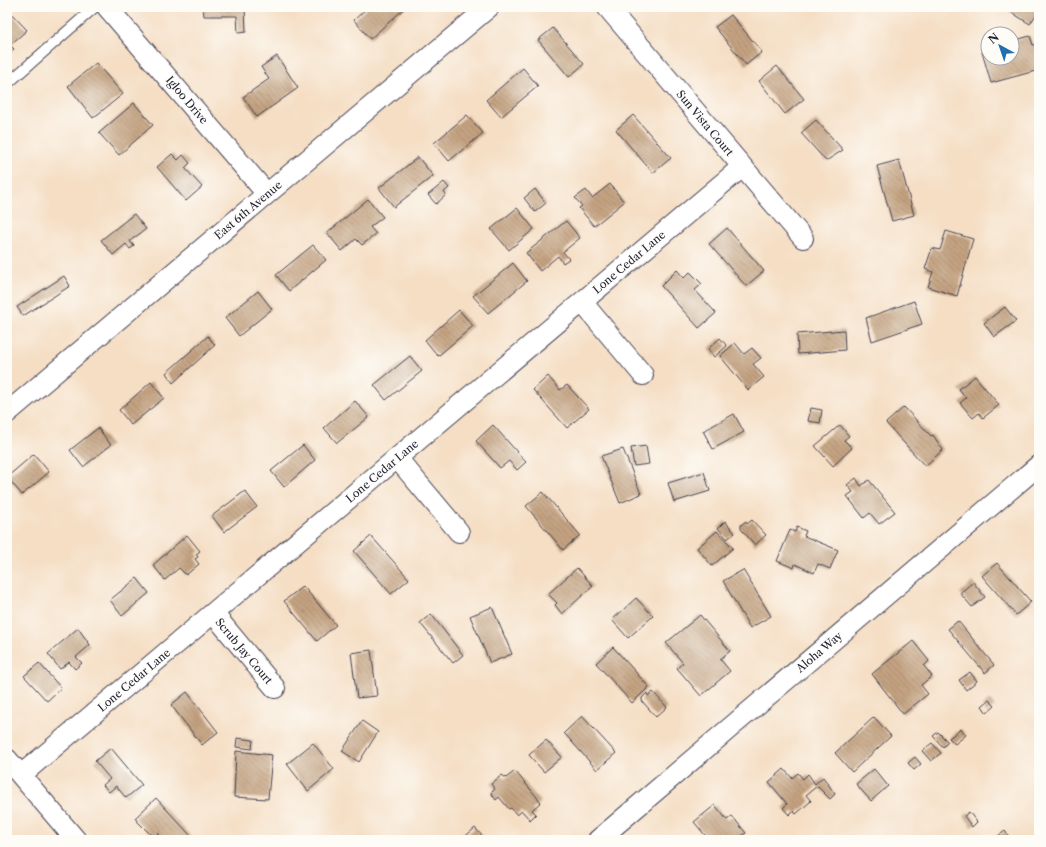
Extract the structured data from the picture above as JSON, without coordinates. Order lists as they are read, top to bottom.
{
  "streets": {
    "street": [
      "Igloo Drive",
      "Sun Vista Court",
      "East 6th Avenue",
      "Lone Cedar Lane",
      "Scrub Jay Court",
      "Aloha Way"
    ]
  },
  "crossings": [
    ["Igloo Drive", "East 6th Avenue"],
    ["Sun Vista Court", "Lone Cedar Lane"],
    ["Lone Cedar Lane", "Scrub Jay Court"]
  ],
  "north": "top left"
}
